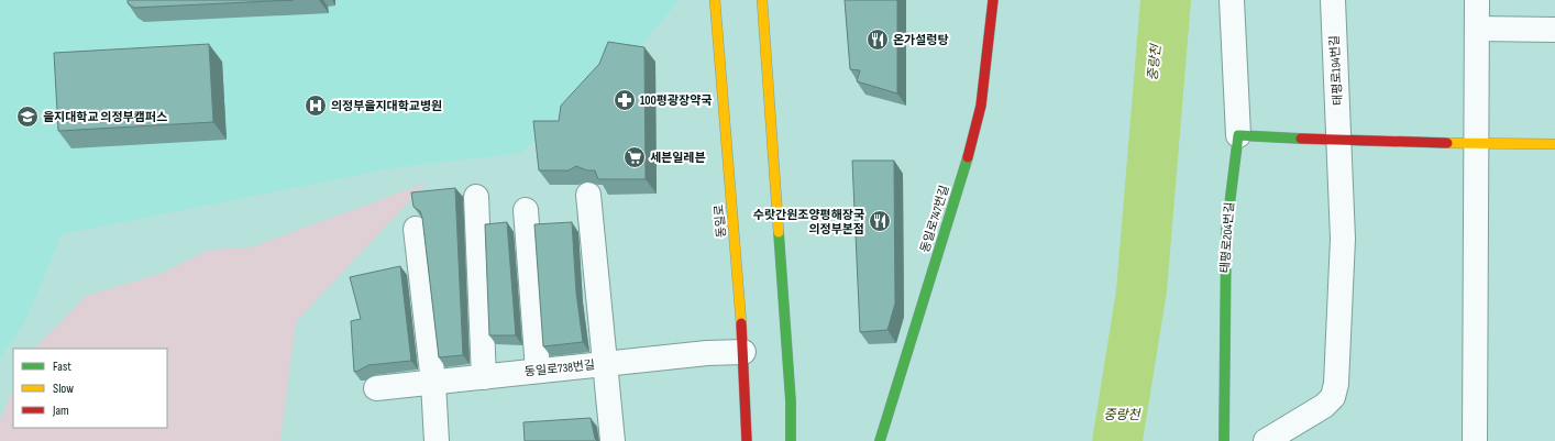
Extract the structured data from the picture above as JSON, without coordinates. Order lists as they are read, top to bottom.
{
  "streets": {
    "street": [
      "태평로194번길",
      "동일로747번길",
      "동일로",
      "태평로204번길",
      "동일로738번길"
    ]
  },
  "crossings": [
    ["동일로", "동일로738번길"]
  ],
  "water": ["중랑천"],
  "places": {
    "restaurant": ["온가설렁탕", "수랏간원조양평해장국 의정부본점"],
    "pharmacy": ["100평광장약국"],
    "hospital": ["의정부을지대학교병원"],
    "school or university": ["을지대학교 의정부캠퍼스"],
    "supermarket": ["세븐일레븐"]
  },
  "legend": ["Fast", "Slow", "Jam"]
}
